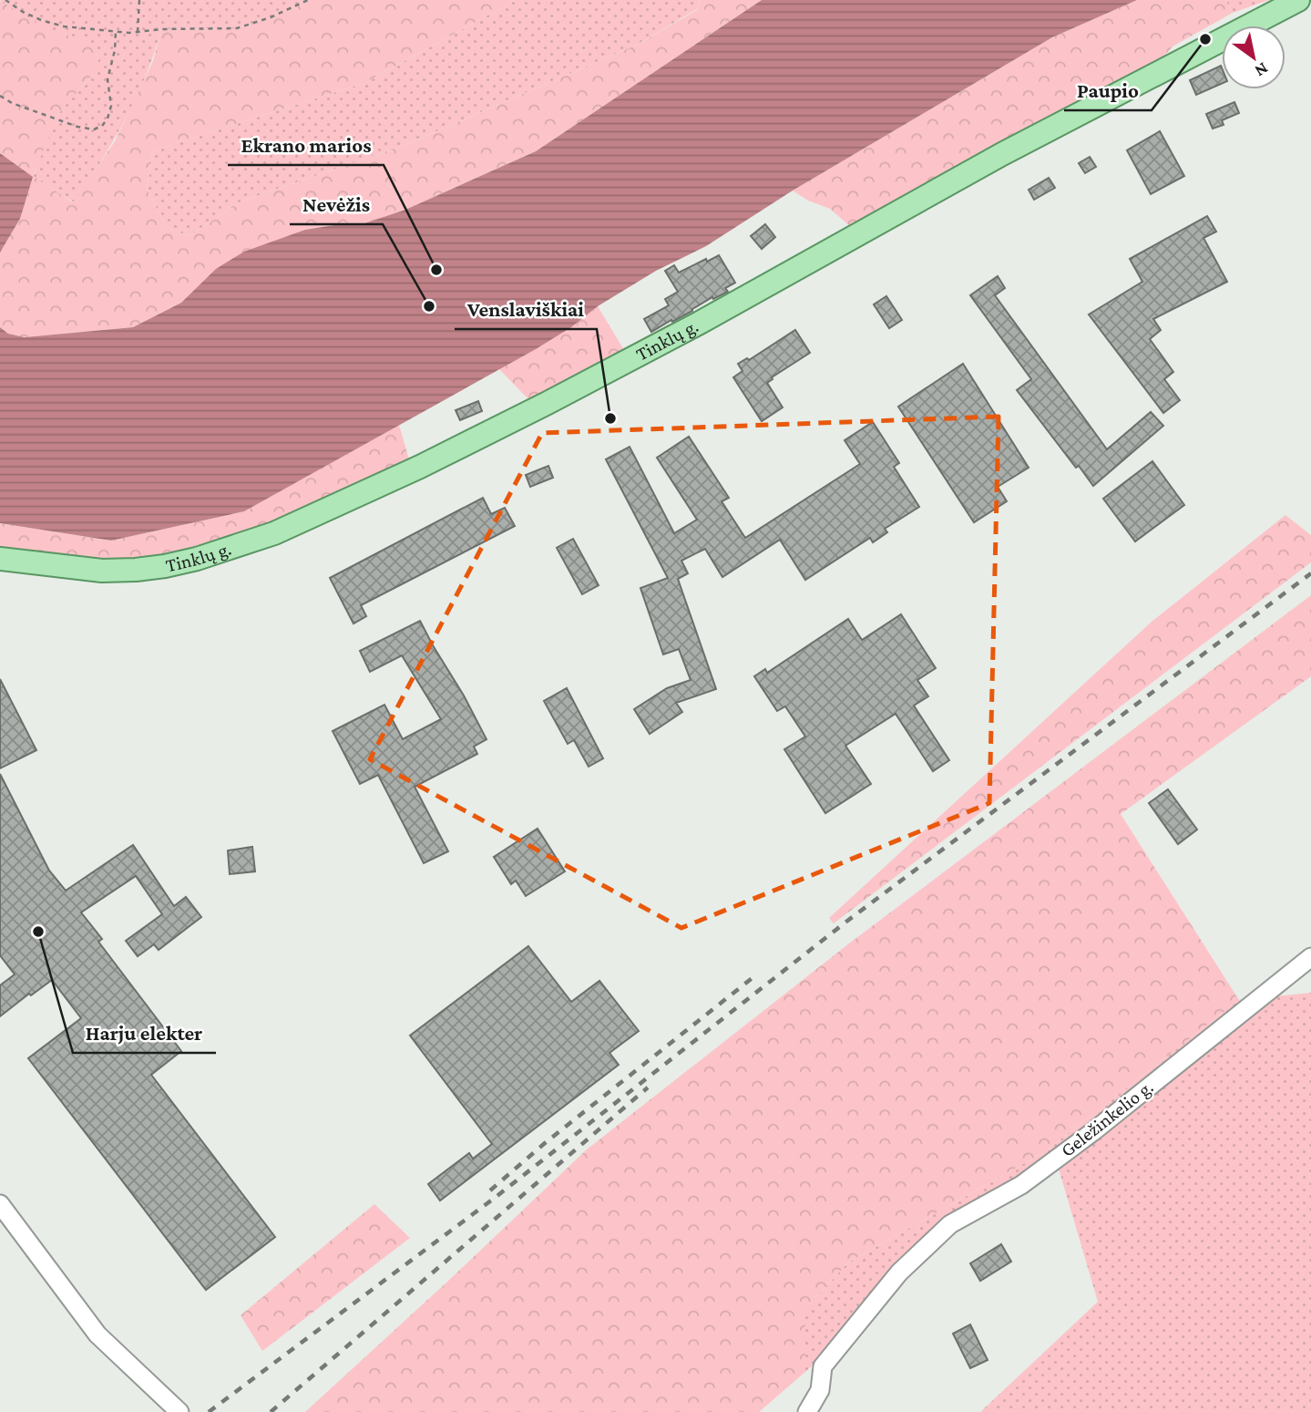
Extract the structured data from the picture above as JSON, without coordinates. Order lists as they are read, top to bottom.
{
  "streets": {
    "main road": ["Tinklų g."],
    "street": ["Geležinkelio g."]
  },
  "places": [
    "Paupio",
    "Ekrano marios",
    "Nevėžis",
    "Venslaviškiai",
    "Harju elekter"
  ],
  "north": "bottom right"
}
